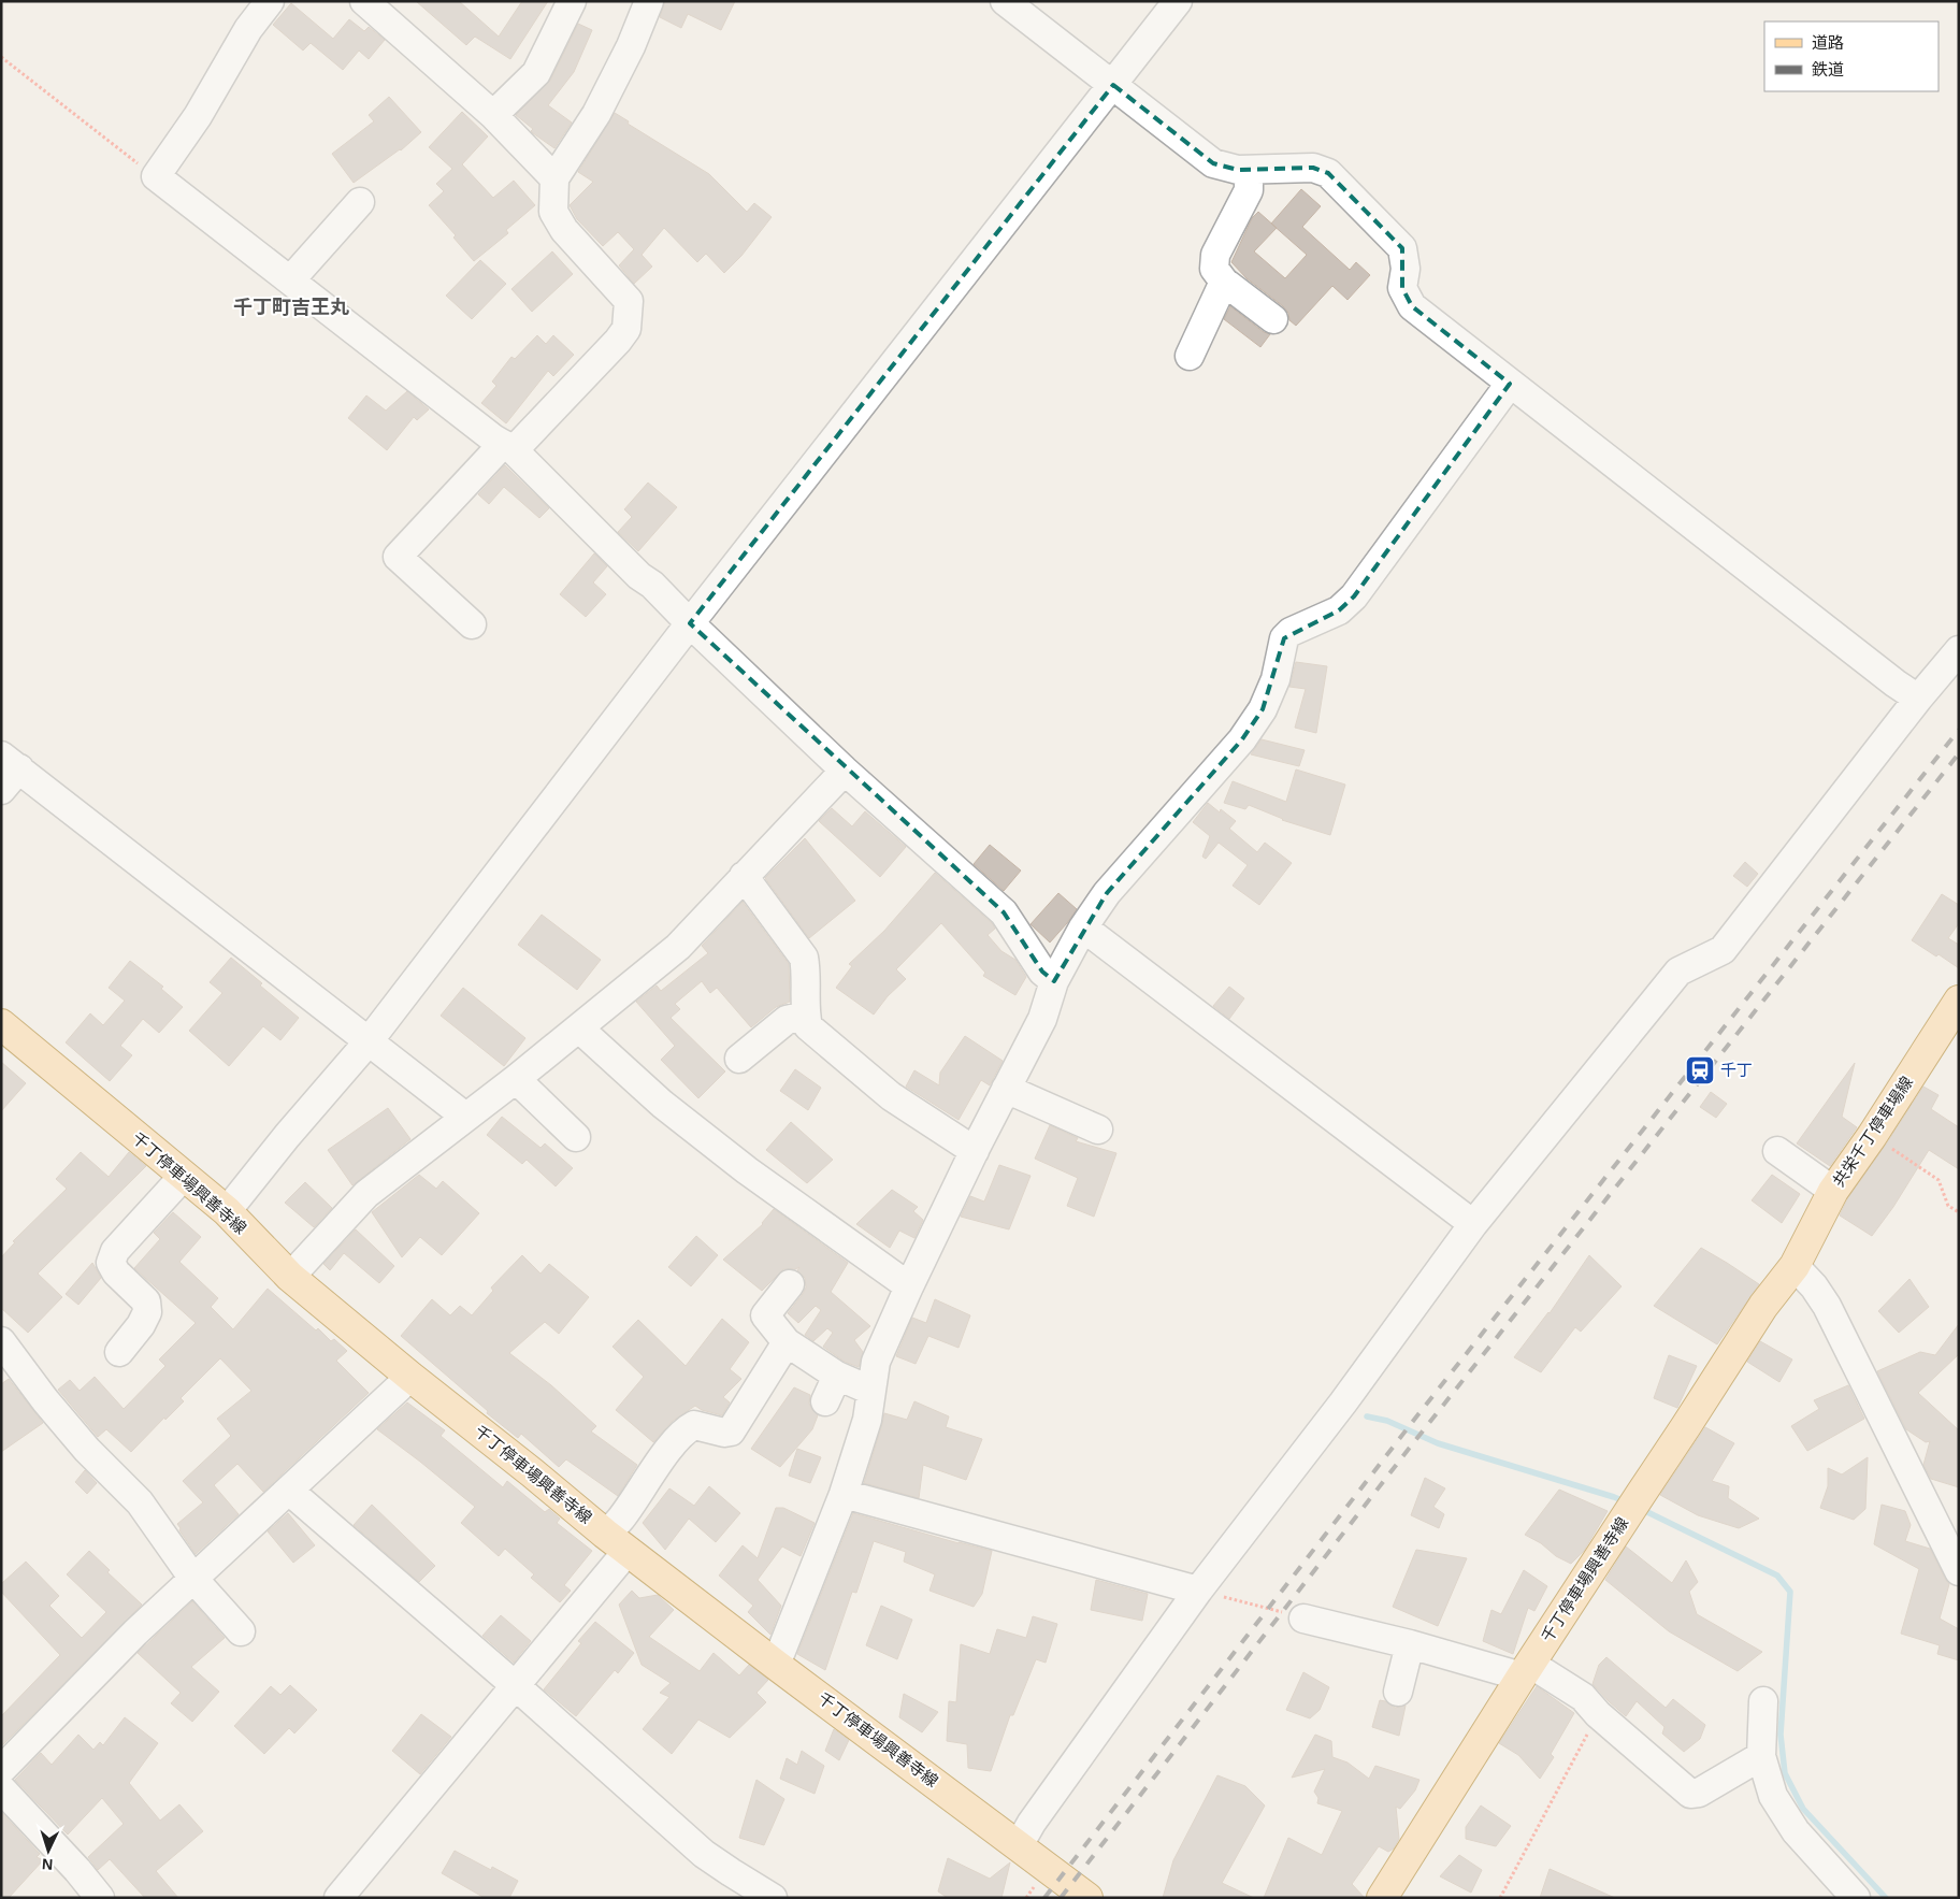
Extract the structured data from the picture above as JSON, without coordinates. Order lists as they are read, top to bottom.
{
  "streets": {
    "main road": ["共栄千丁停車場線", "千丁停車場興善寺線"]
  },
  "crossings": [
    ["共栄千丁停車場線", "千丁停車場興善寺線"]
  ],
  "districts": ["千丁町吉王丸"],
  "places": {
    "station": ["千丁"]
  },
  "legend": ["道路", "鉄道"],
  "north": "bottom"
}
